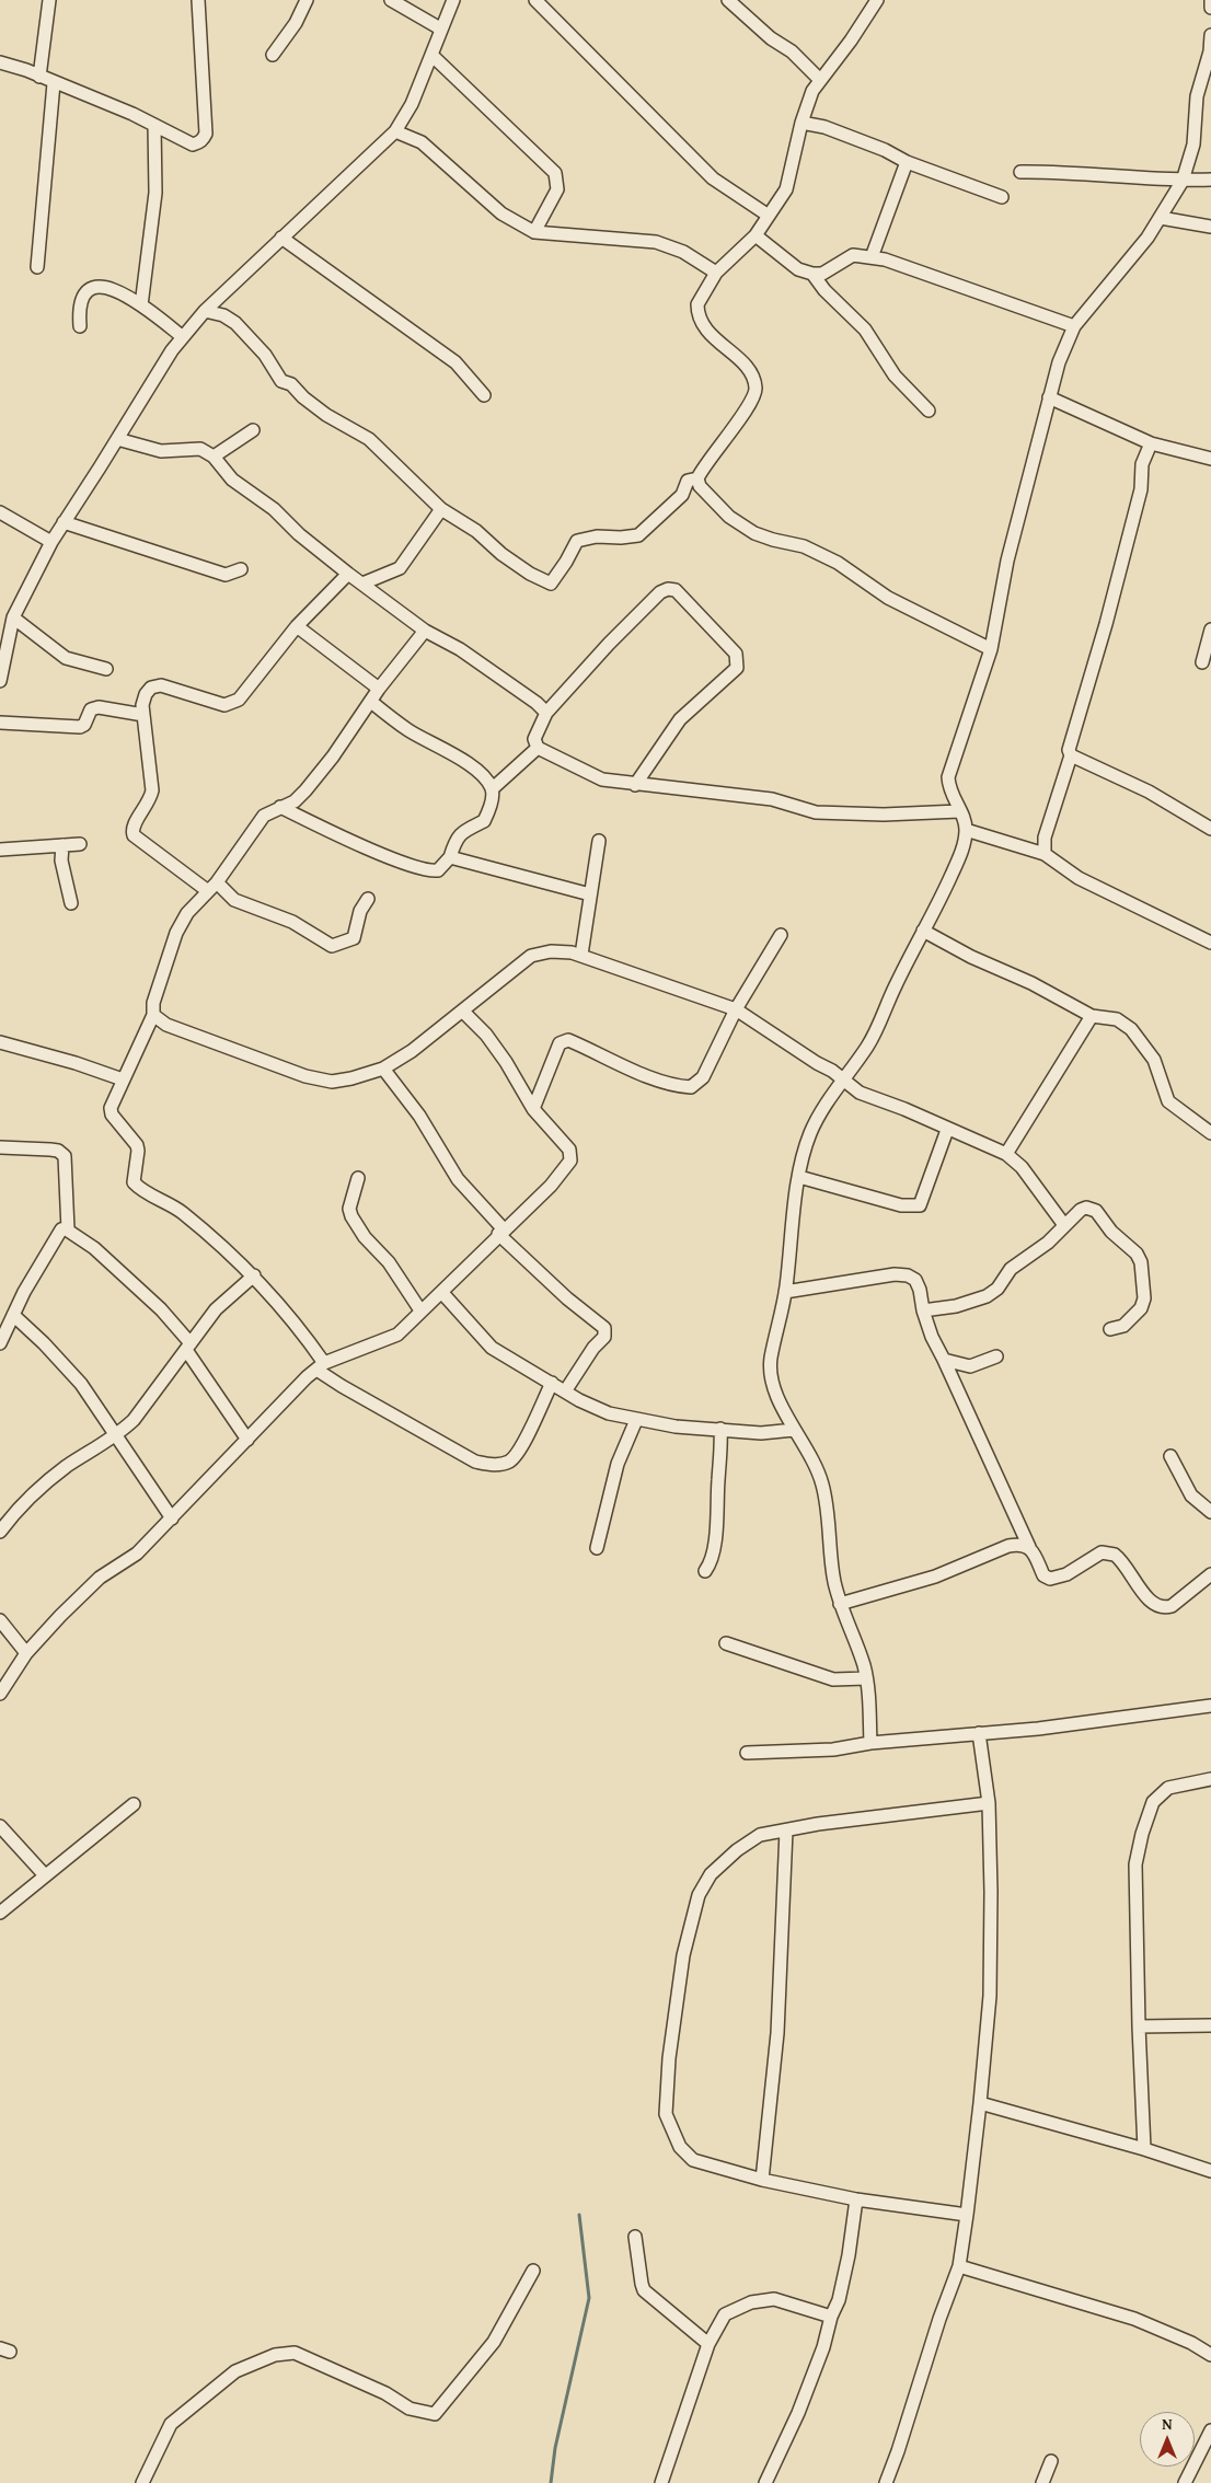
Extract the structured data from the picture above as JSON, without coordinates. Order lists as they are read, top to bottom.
{
  "north": "top"
}
